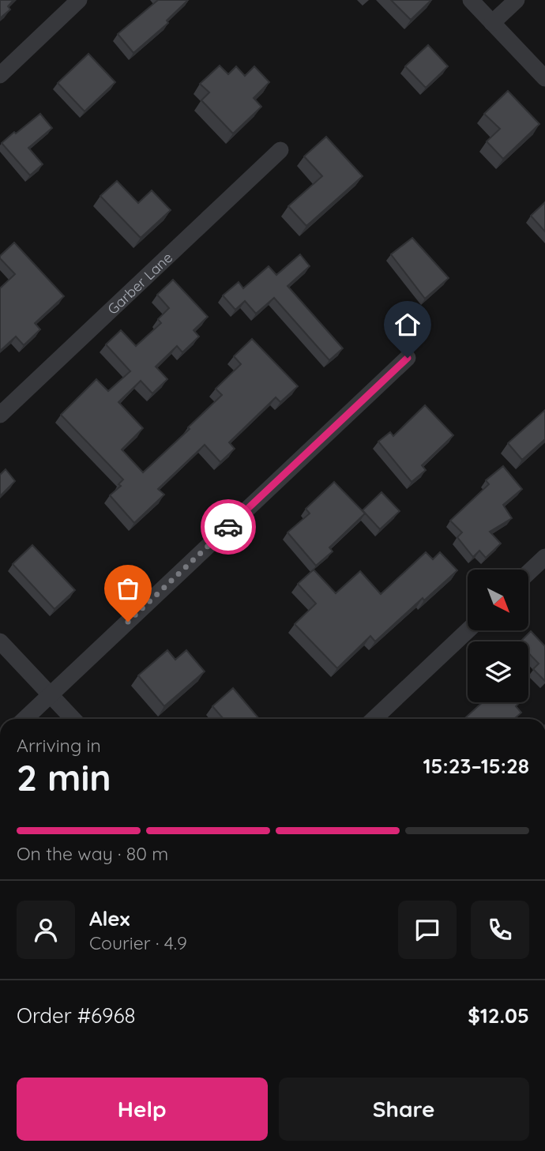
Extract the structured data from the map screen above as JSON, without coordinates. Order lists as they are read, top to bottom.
{
  "streets": {
    "street": ["Garber Lane"]
  },
  "north": "bottom right",
  "page": {
    "heading": ["2 min", "Arriving in", "15:23–15:28"],
    "panel": [
      "Alex",
      "Courier · 4.9",
      "Order #6968",
      "$12.05"
    ],
    "bar": "On the way · 80 m",
    "buttons": ["Help", "Share"]
  }
}
